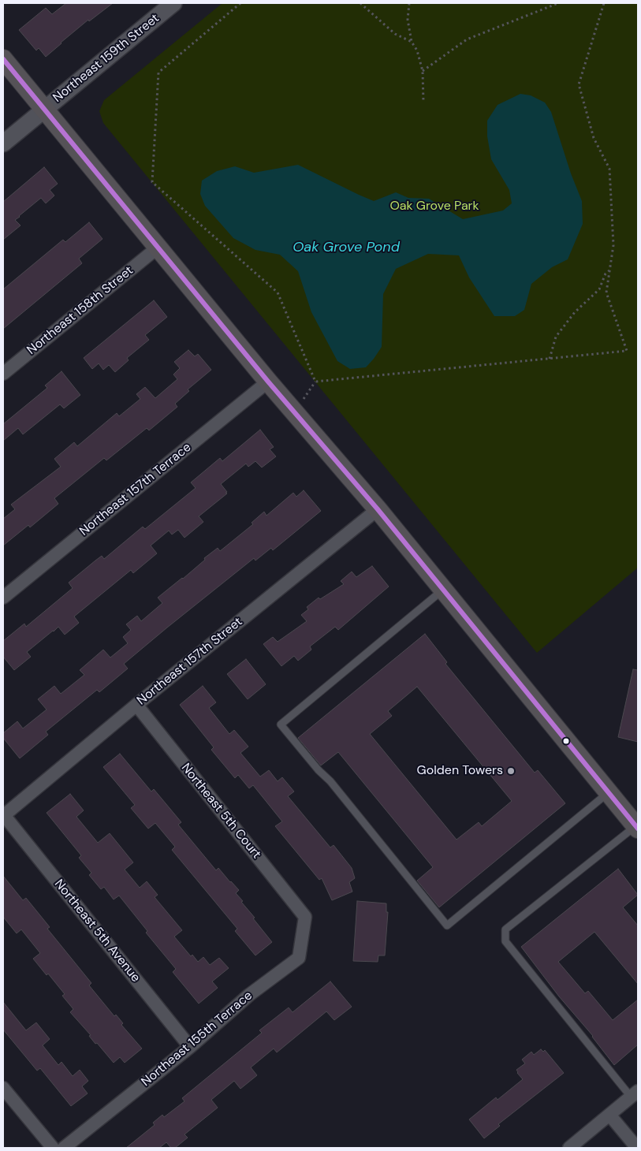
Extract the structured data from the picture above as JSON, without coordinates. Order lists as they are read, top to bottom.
{
  "streets": {
    "street": [
      "Northeast 159th Street",
      "Northeast 158th Street",
      "Northeast 157th Terrace",
      "Northeast 157th Street",
      "Northeast 5th Court",
      "Northeast 5th Avenue",
      "Northeast 155th Terrace"
    ]
  },
  "crossings": [
    ["Northeast 157th Street", "Northeast 5th Court"],
    ["Northeast 157th Street", "Northeast 5th Avenue"],
    ["Northeast 5th Court", "Northeast 155th Terrace"],
    ["Northeast 5th Avenue", "Northeast 155th Terrace"]
  ],
  "water": ["Oak Grove Pond"],
  "parks": ["Oak Grove Park"],
  "places": ["Golden Towers"]
}
